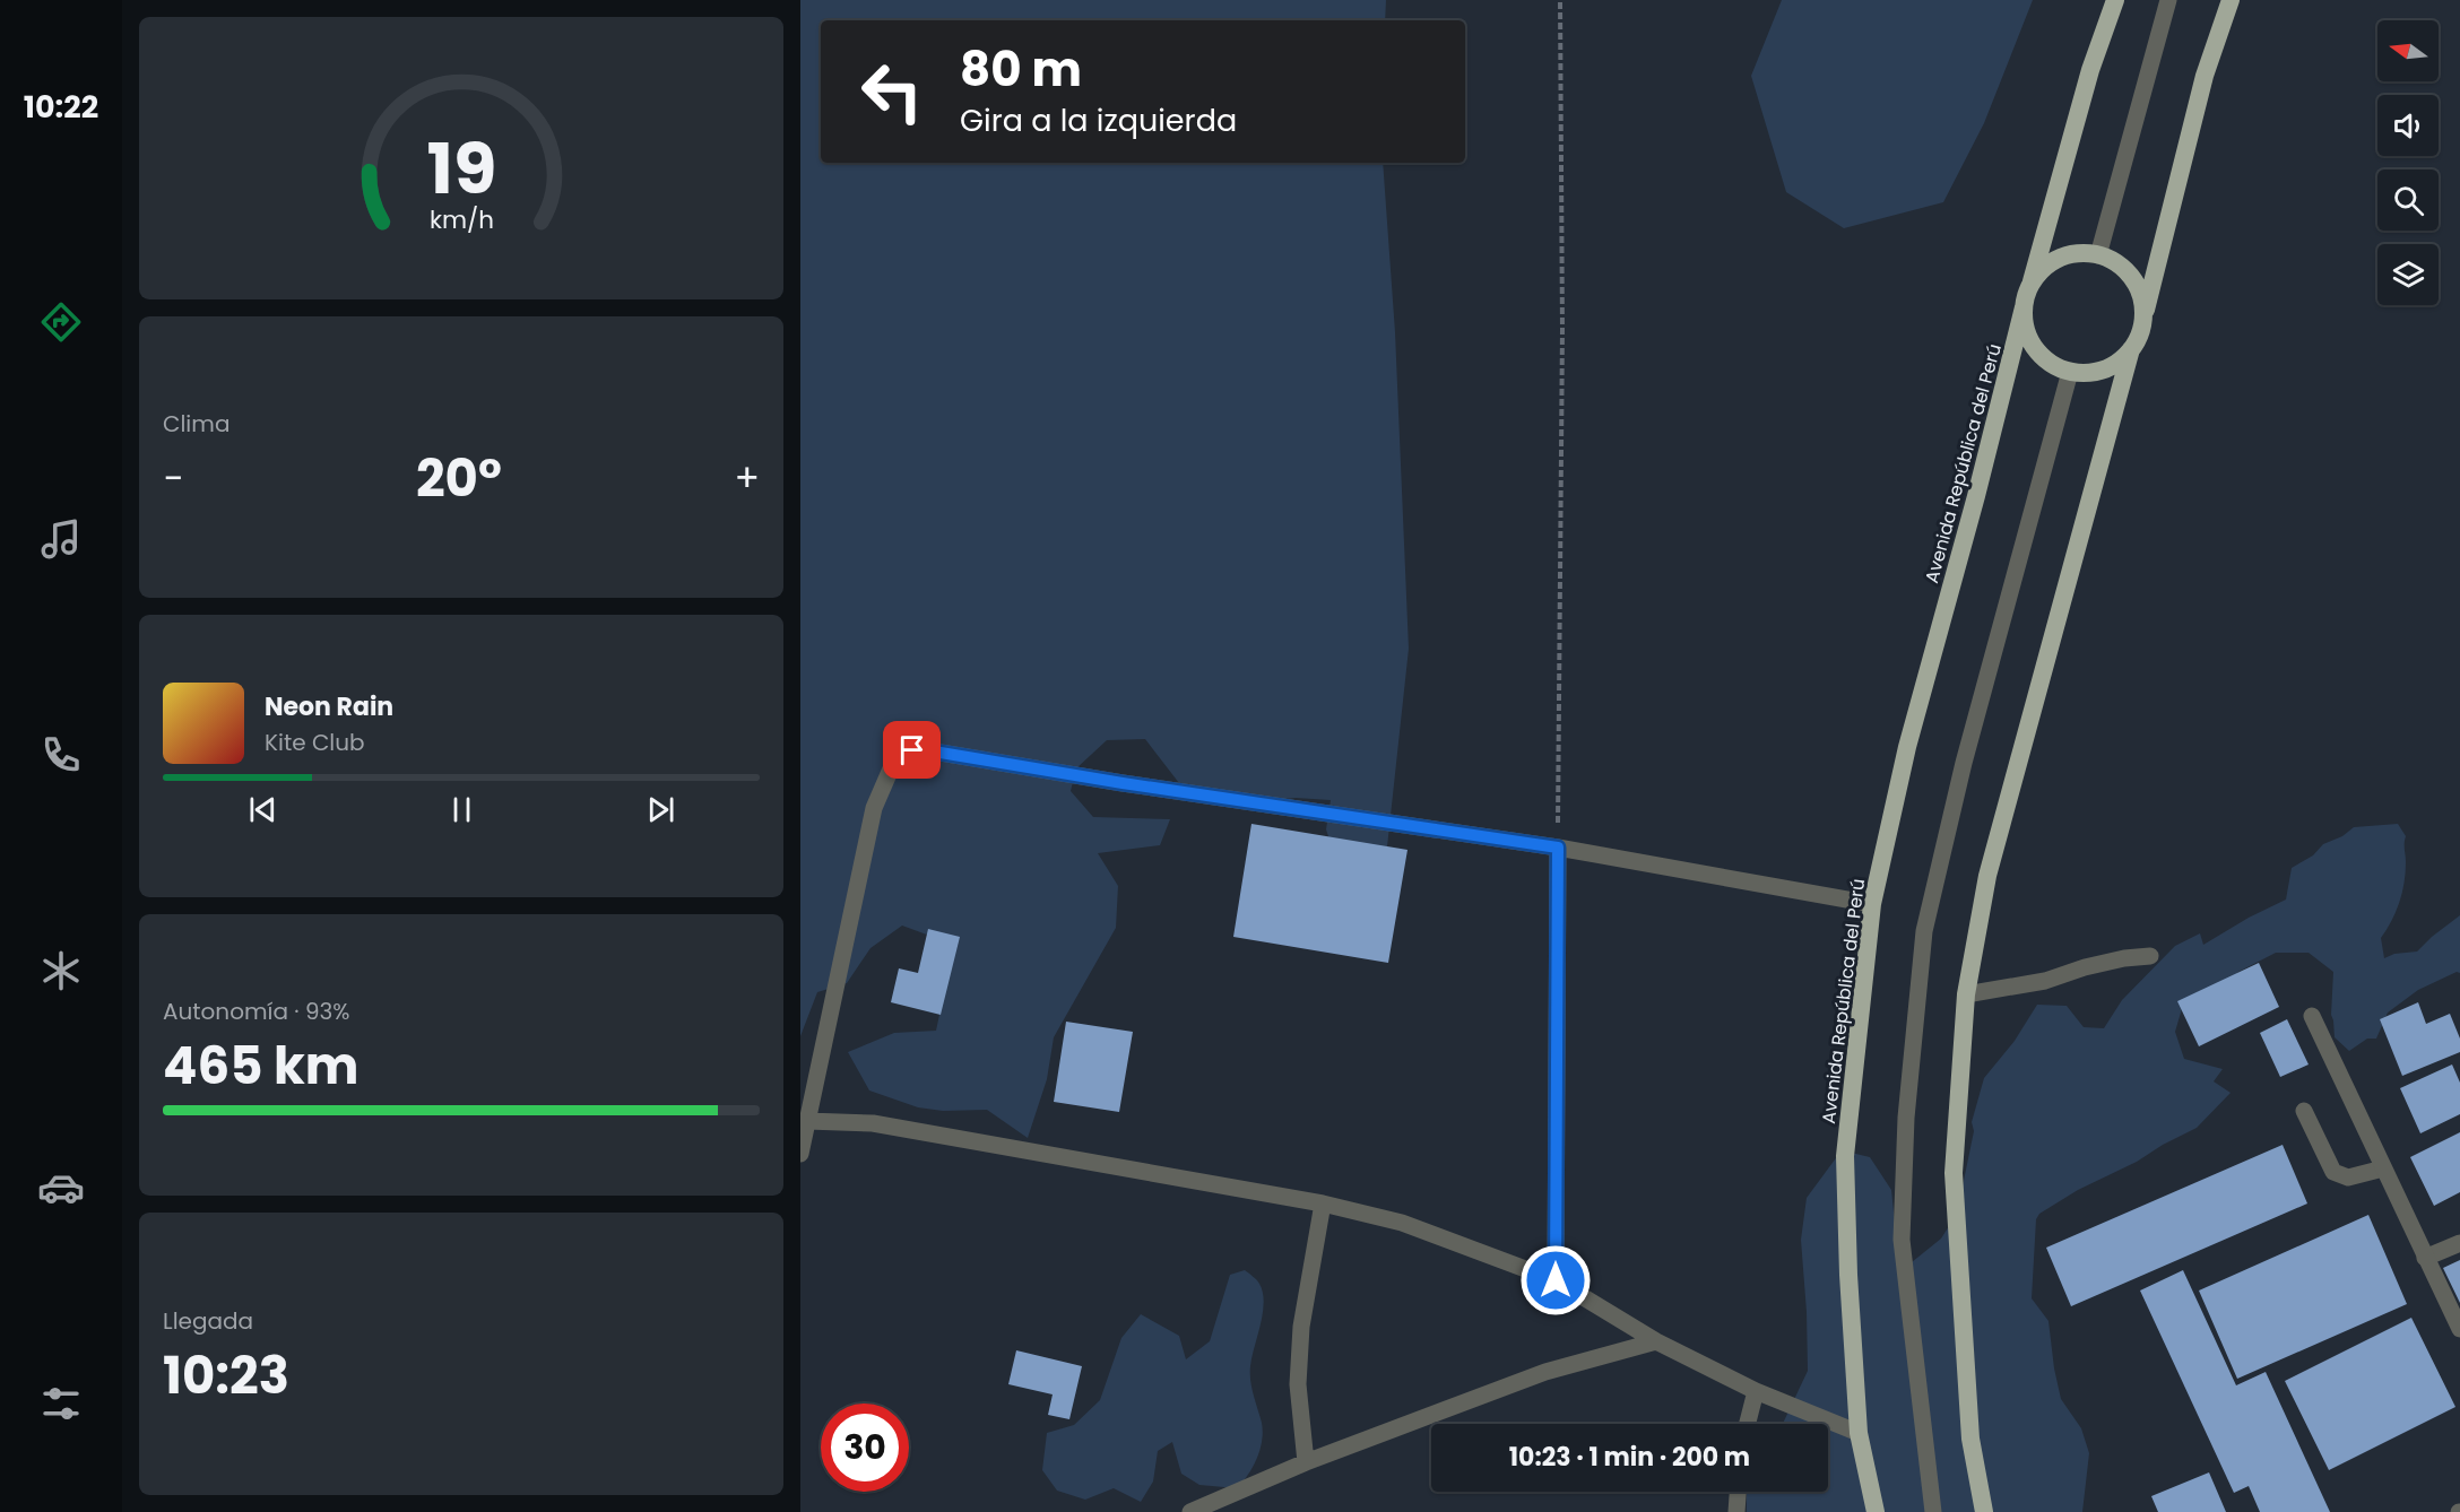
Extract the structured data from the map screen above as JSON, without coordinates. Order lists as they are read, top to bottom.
{
  "streets": {
    "highway": ["Avenida República del Perú"]
  },
  "north": "left",
  "page": {
    "tabs": "10:22",
    "turn": ["80 m", "Gira a la izquierda"],
    "tile": [
      "Clima",
      ["Autonomía · 93%", "465 km"],
      ["Llegada", "10:23"]
    ],
    "heat": ["−", "20°", "+"],
    "song": ["Neon Rain", "Kite Club"],
    "limit": "30",
    "trip": "10:23 · 1 min · 200 m",
    "gauge": ["19", "km/h"]
  }
}
